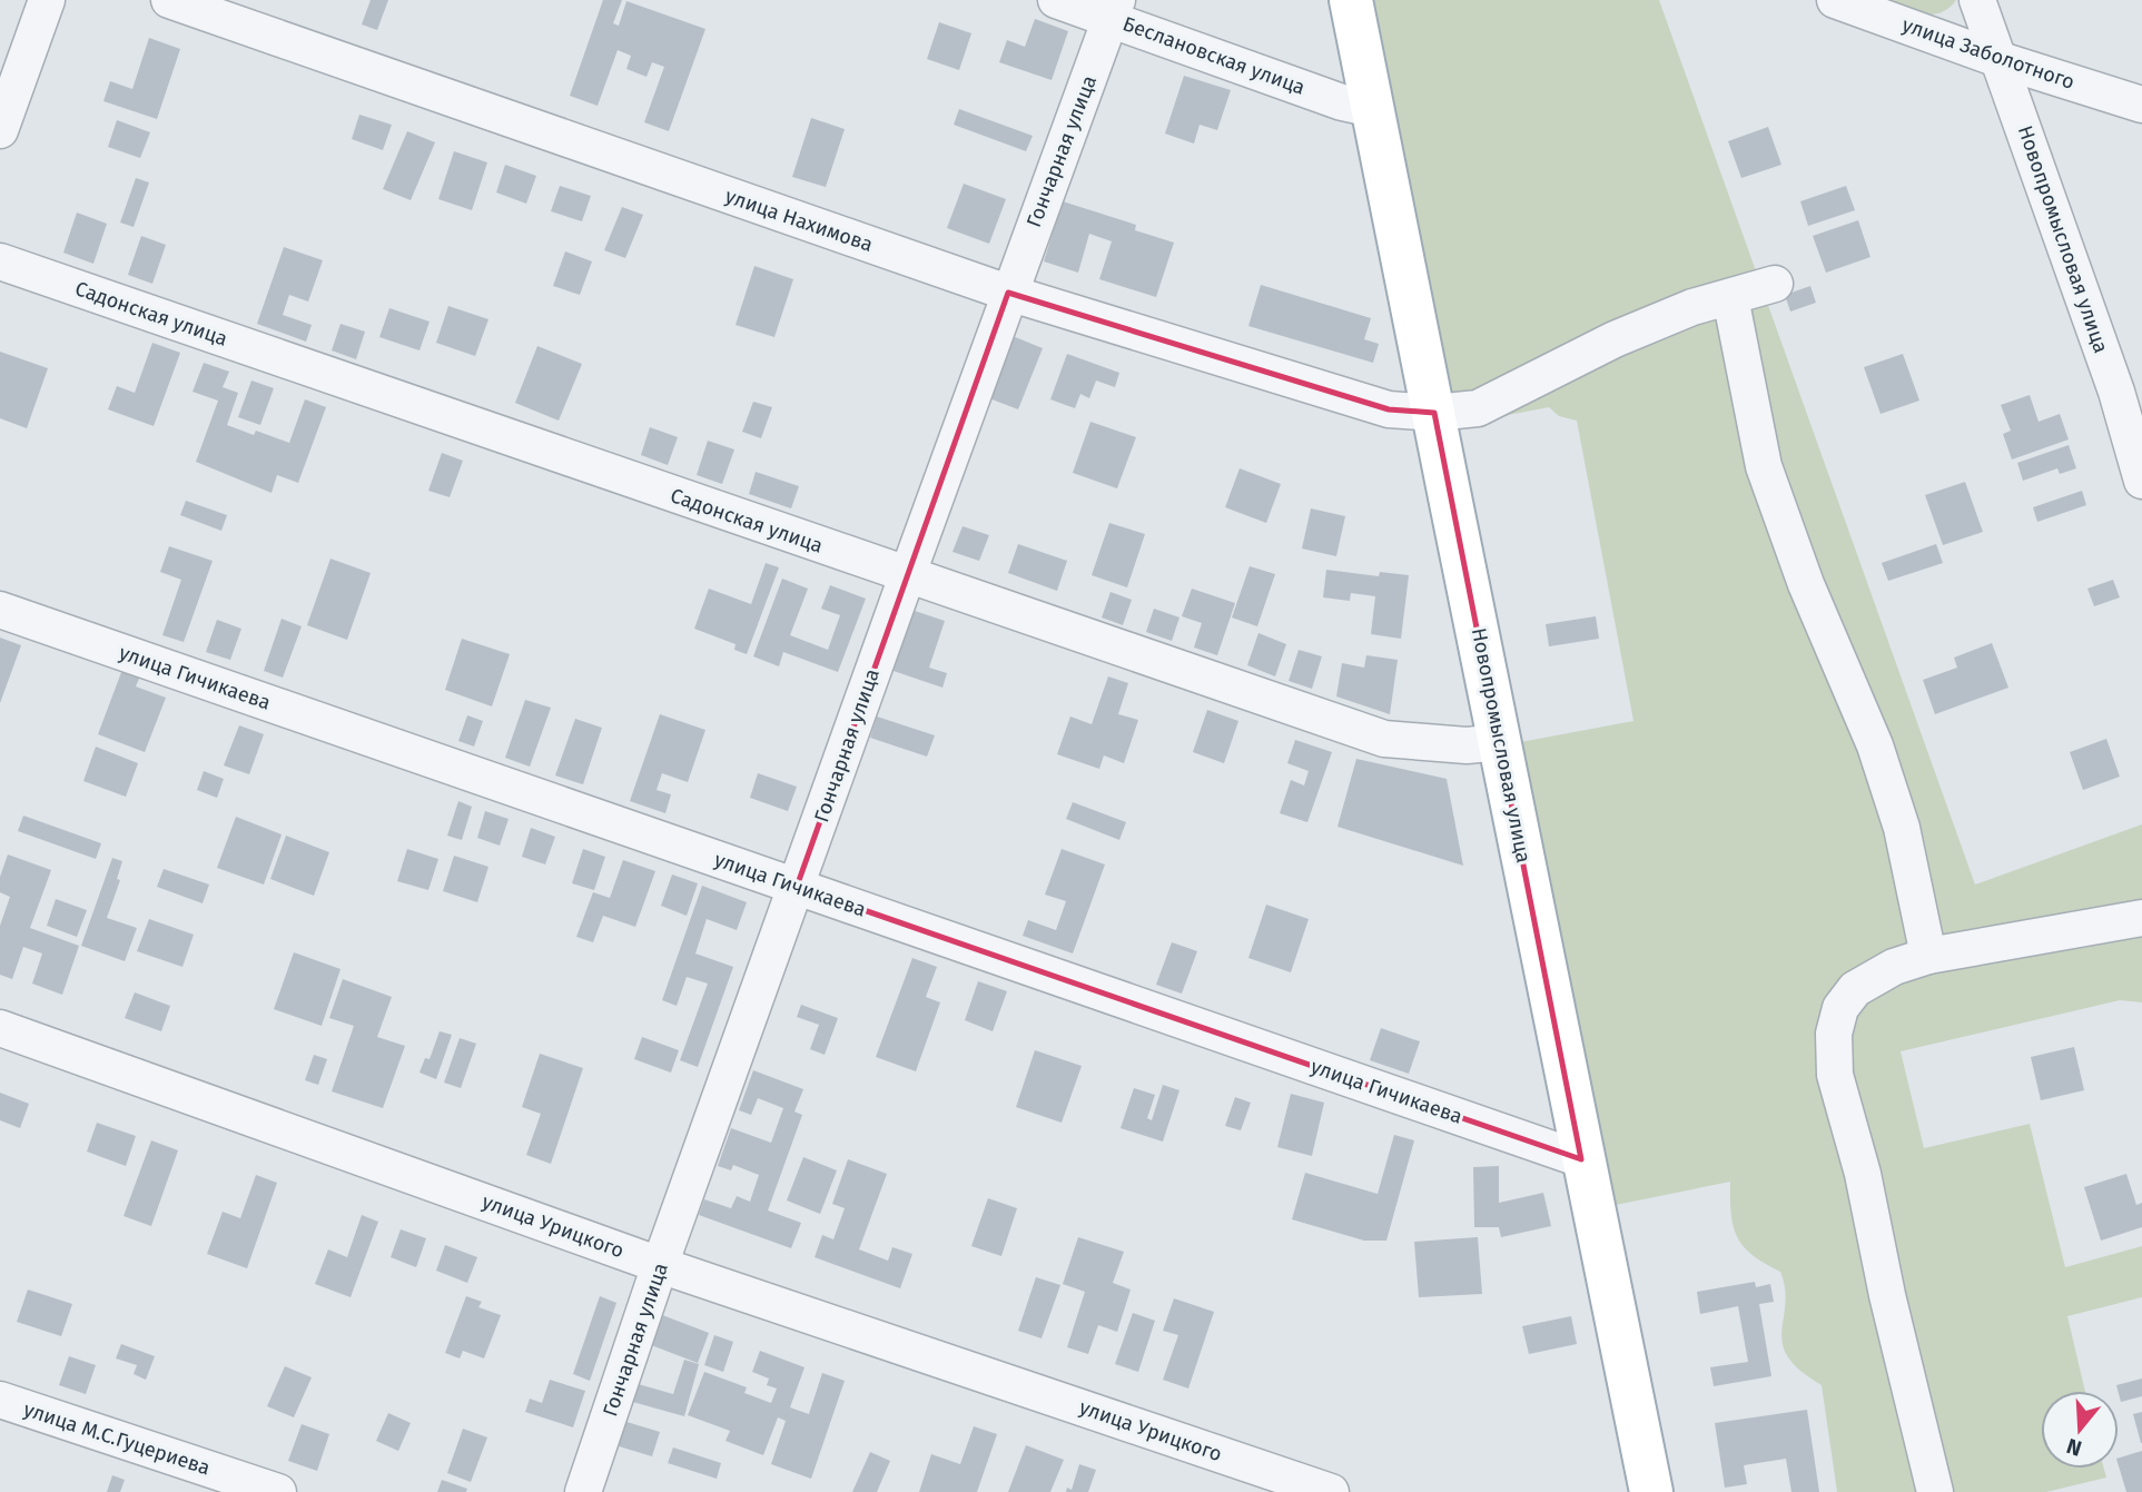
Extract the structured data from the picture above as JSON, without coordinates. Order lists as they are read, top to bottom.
{
  "streets": {
    "main road": ["Новопромысловая улица"],
    "street": [
      "улица Заболотного",
      "Беслановская улица",
      "Гончарная улица",
      "улица Нахимова",
      "Садонская улица",
      "улица Гичикаева",
      "улица Урицкого",
      "улица М.С.Гуцериева"
    ]
  },
  "crossings": [
    ["улица Заболотного", "Новопромысловая улица"],
    ["Беслановская улица", "Гончарная улица"],
    ["Беслановская улица", "Новопромысловая улица"],
    ["Гончарная улица", "улица Нахимова"],
    ["Гончарная улица", "Садонская улица"],
    ["Гончарная улица", "улица Гичикаева"],
    ["Гончарная улица", "улица Урицкого"],
    ["улица Нахимова", "Новопромысловая улица"],
    ["Новопромысловая улица", "Садонская улица"],
    ["Новопромысловая улица", "улица Гичикаева"]
  ],
  "north": "bottom"
}
